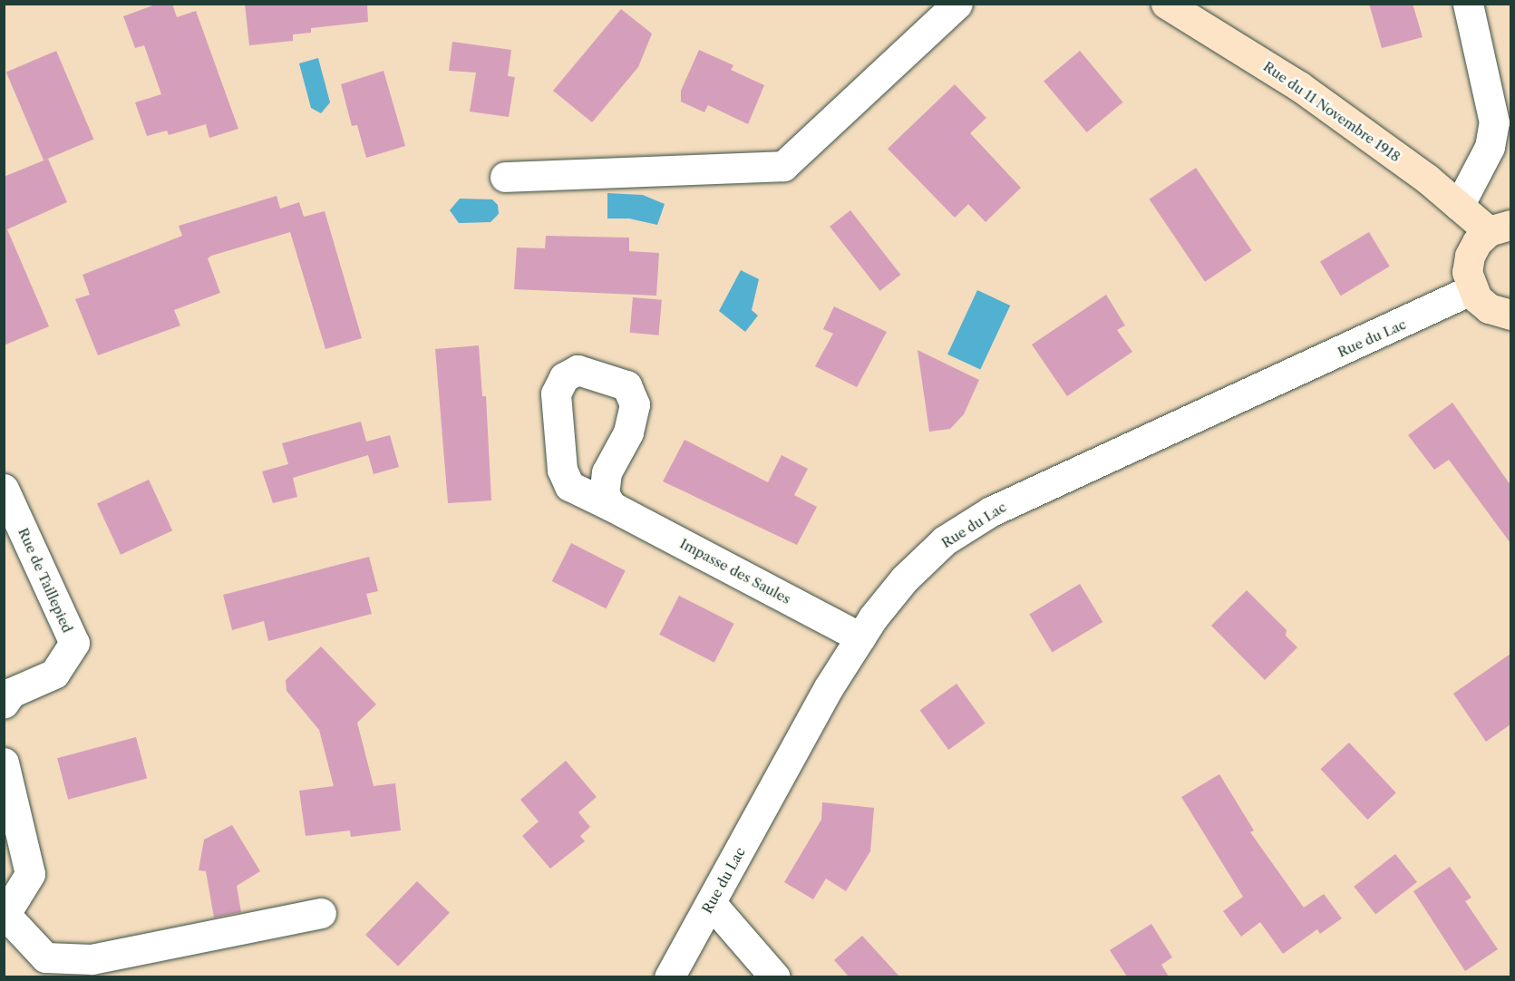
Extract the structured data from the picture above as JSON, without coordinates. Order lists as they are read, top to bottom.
{
  "streets": {
    "street": [
      "Rue du 11 Novembre 1918",
      "Rue du Lac",
      "Impasse des Saules",
      "Rue de Taillepied"
    ]
  },
  "crossings": [
    ["Rue du Lac", "Impasse des Saules"]
  ]
}
